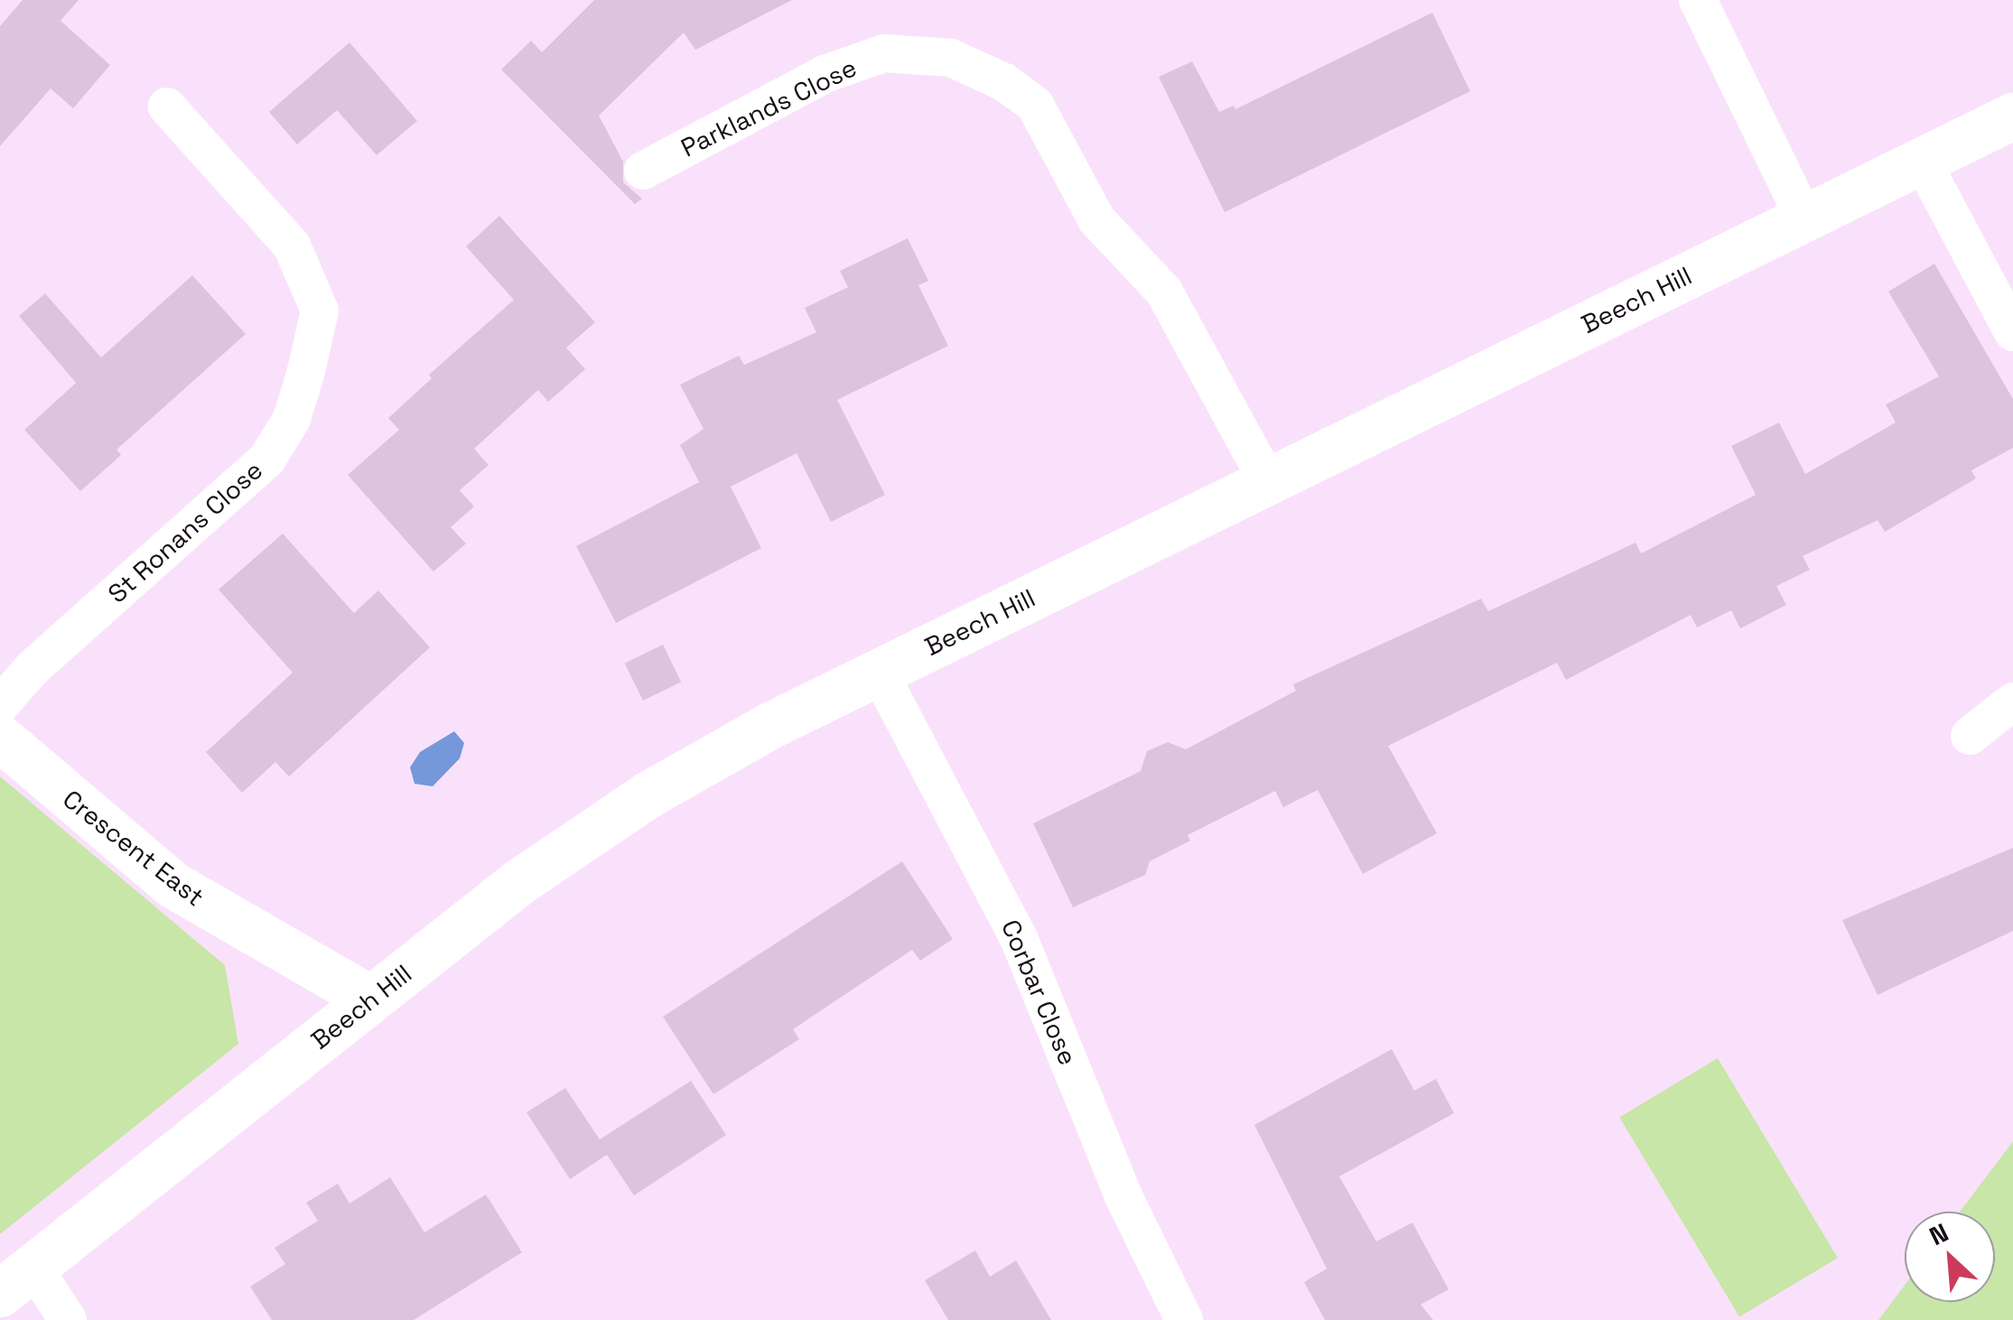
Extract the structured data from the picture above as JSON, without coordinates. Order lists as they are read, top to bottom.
{
  "streets": {
    "street": [
      "Parklands Close",
      "Beech Hill",
      "St Ronans Close",
      "Crescent East",
      "Corbar Close"
    ]
  },
  "crossings": [
    ["Parklands Close", "Beech Hill"],
    ["Beech Hill", "Crescent East"],
    ["Beech Hill", "Corbar Close"]
  ],
  "north": "top left"
}
